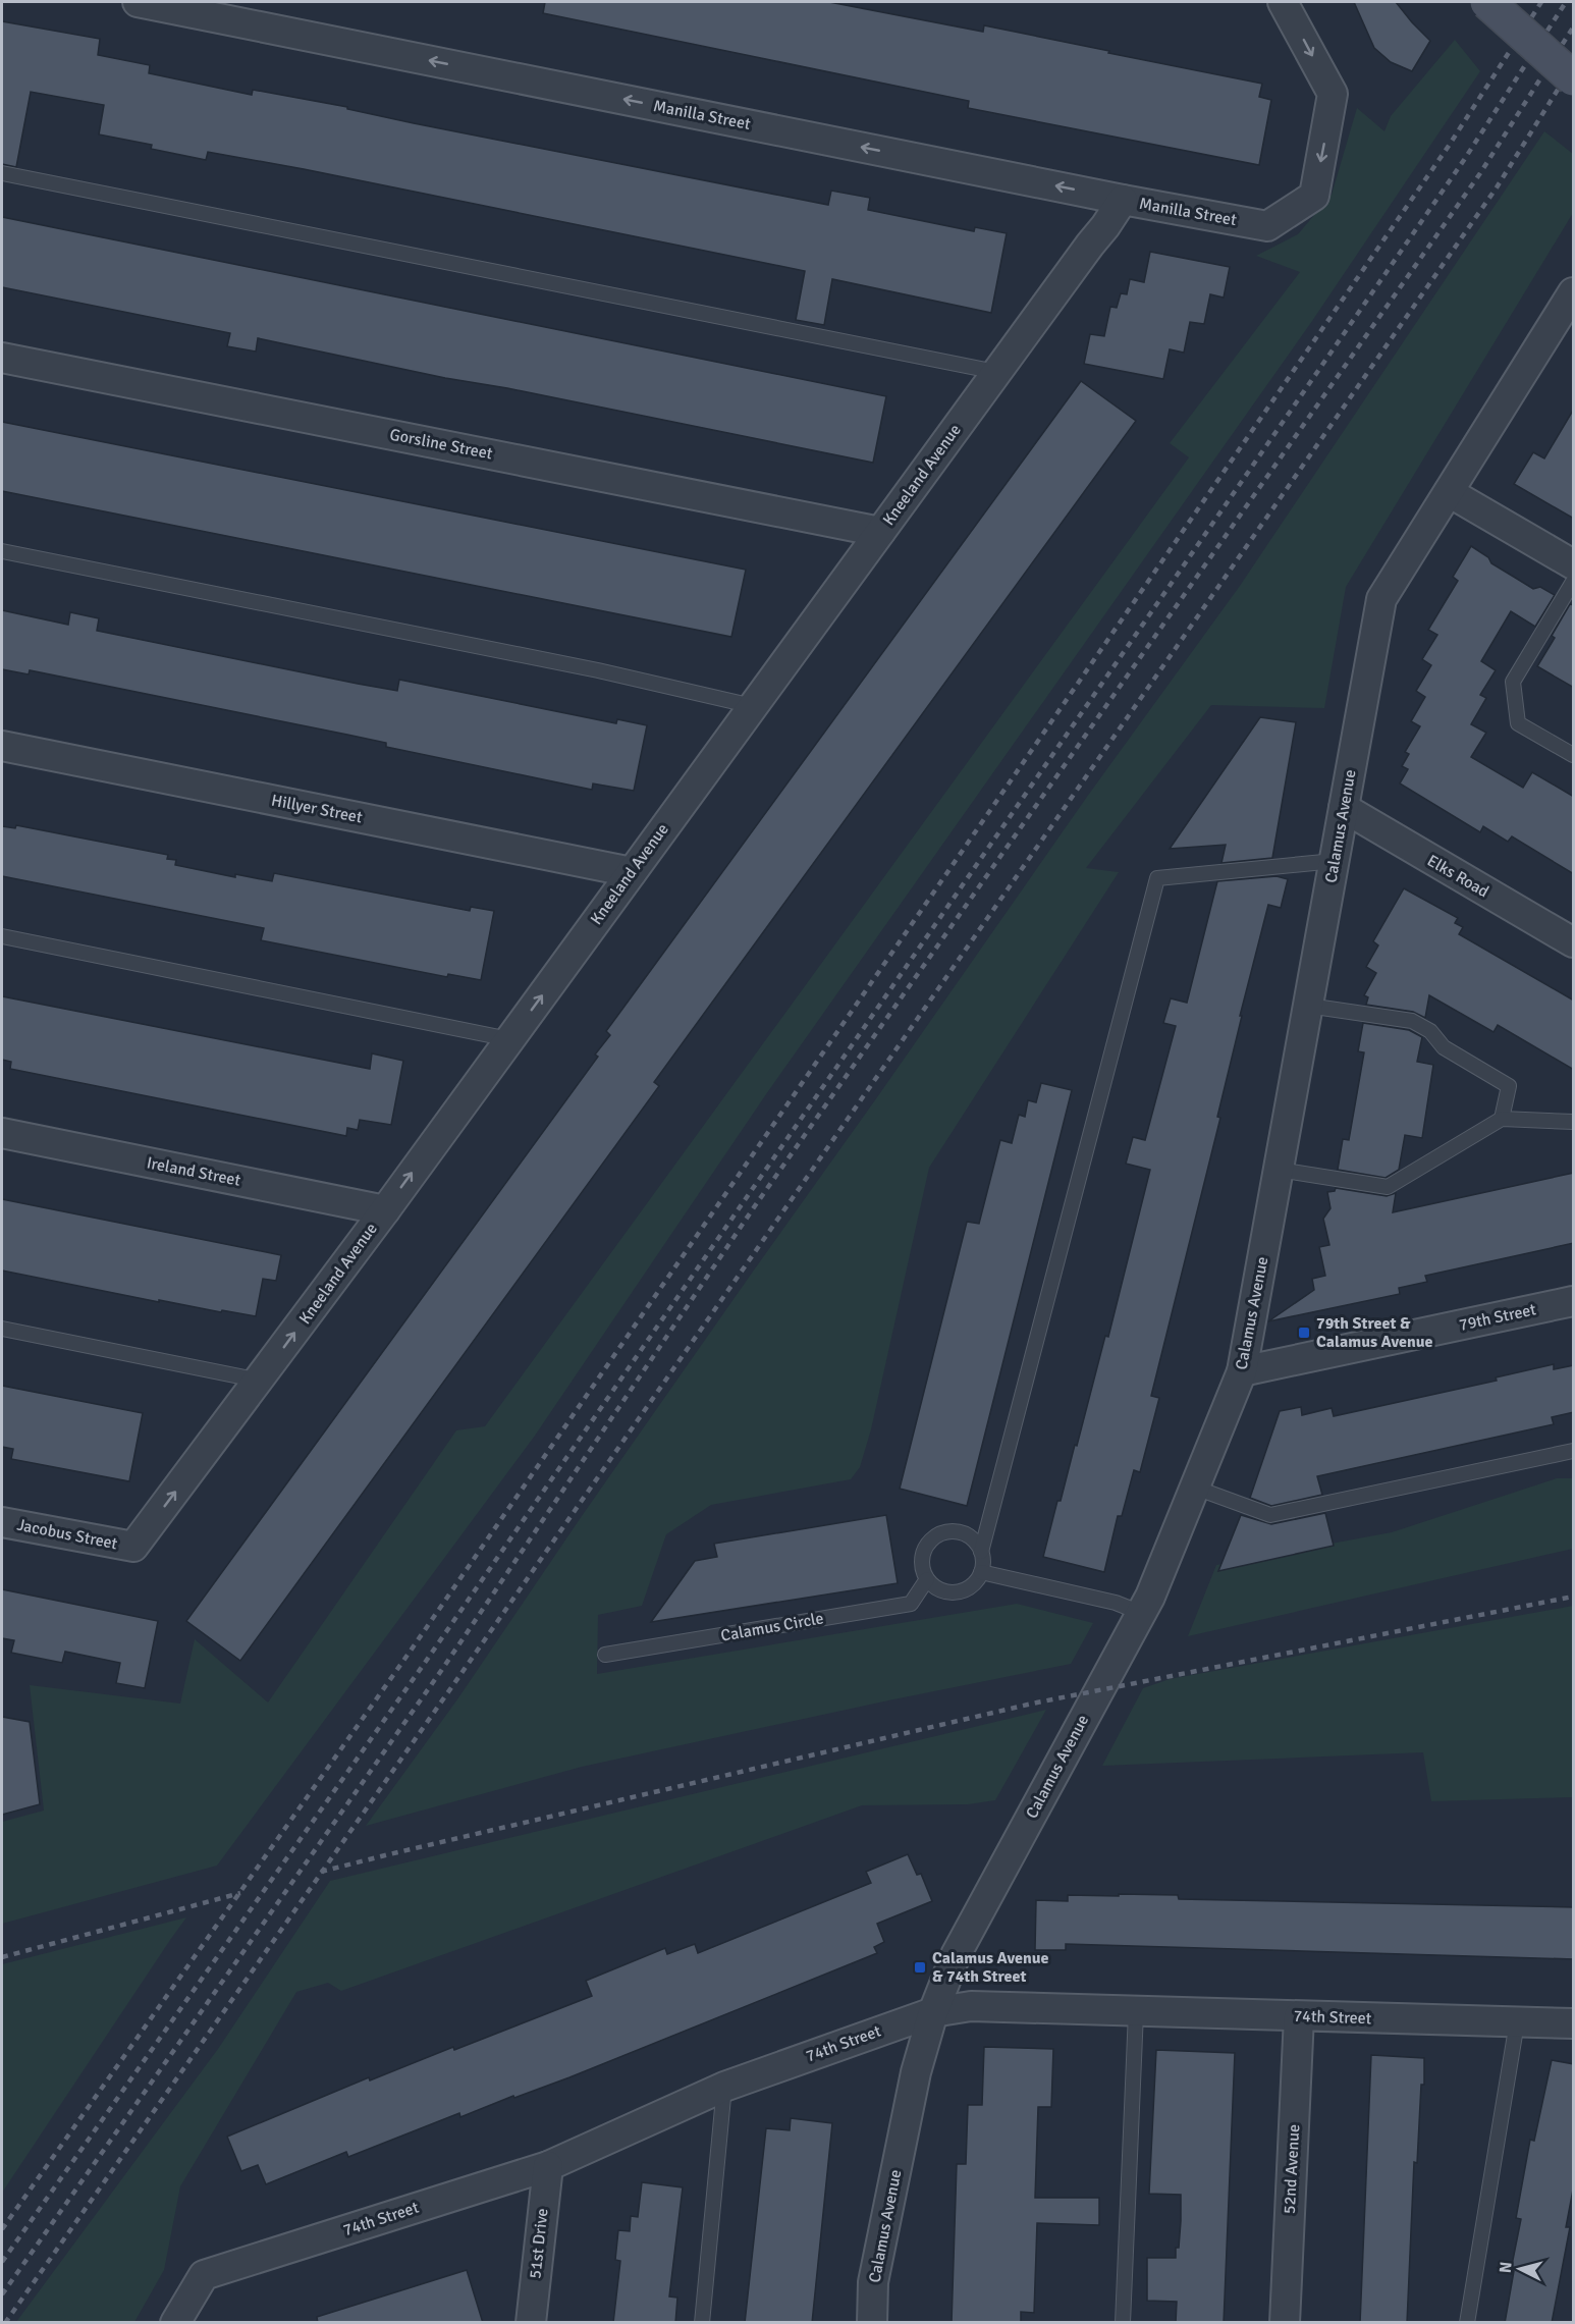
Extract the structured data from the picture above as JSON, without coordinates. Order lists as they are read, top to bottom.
{
  "streets": {
    "street": [
      "Manilla Street",
      "Gorsline Street",
      "Kneeland Avenue",
      "Hillyer Street",
      "Calamus Avenue",
      "Elks Road",
      "Ireland Street",
      "79th Street",
      "Jacobus Street",
      "74th Street",
      "52nd Avenue",
      "51st Drive"
    ],
    "lane": ["Calamus Circle"]
  },
  "crossings": [
    ["Manilla Street", "Kneeland Avenue"],
    ["Gorsline Street", "Kneeland Avenue"],
    ["Kneeland Avenue", "Hillyer Street"],
    ["Kneeland Avenue", "Ireland Street"],
    ["Kneeland Avenue", "Jacobus Street"],
    ["Calamus Avenue", "Elks Road"],
    ["Calamus Avenue", "79th Street"],
    ["Calamus Avenue", "74th Street"],
    ["74th Street", "52nd Avenue"],
    ["74th Street", "51st Drive"]
  ],
  "one_way": ["Manilla Street", "Kneeland Avenue"],
  "places": {
    "transit": ["79th Street & Calamus Avenue", "Calamus Avenue & 74th Street"]
  },
  "north": "left"
}
